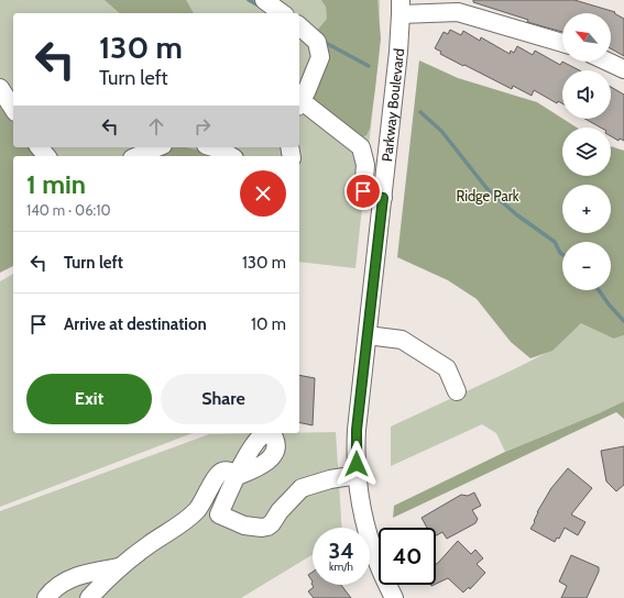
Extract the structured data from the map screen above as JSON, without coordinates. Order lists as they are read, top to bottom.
{
  "streets": {
    "street": ["Parkway Boulevard"]
  },
  "parks": ["Ridge Park"],
  "north": "top left",
  "page": {
    "map_buttons": ["+", "−"],
    "turn": ["130 m", "Turn left"],
    "heading": ["1 min", "140 m · 06:10"],
    "list": [
      {
        "name": "Turn left",
        "value": "130 m"
      },
      {
        "name": "Arrive at destination",
        "value": "10 m"
      }
    ],
    "buttons": ["Exit", "Share"],
    "speed": "34 km/h",
    "limit": "40"
  }
}
